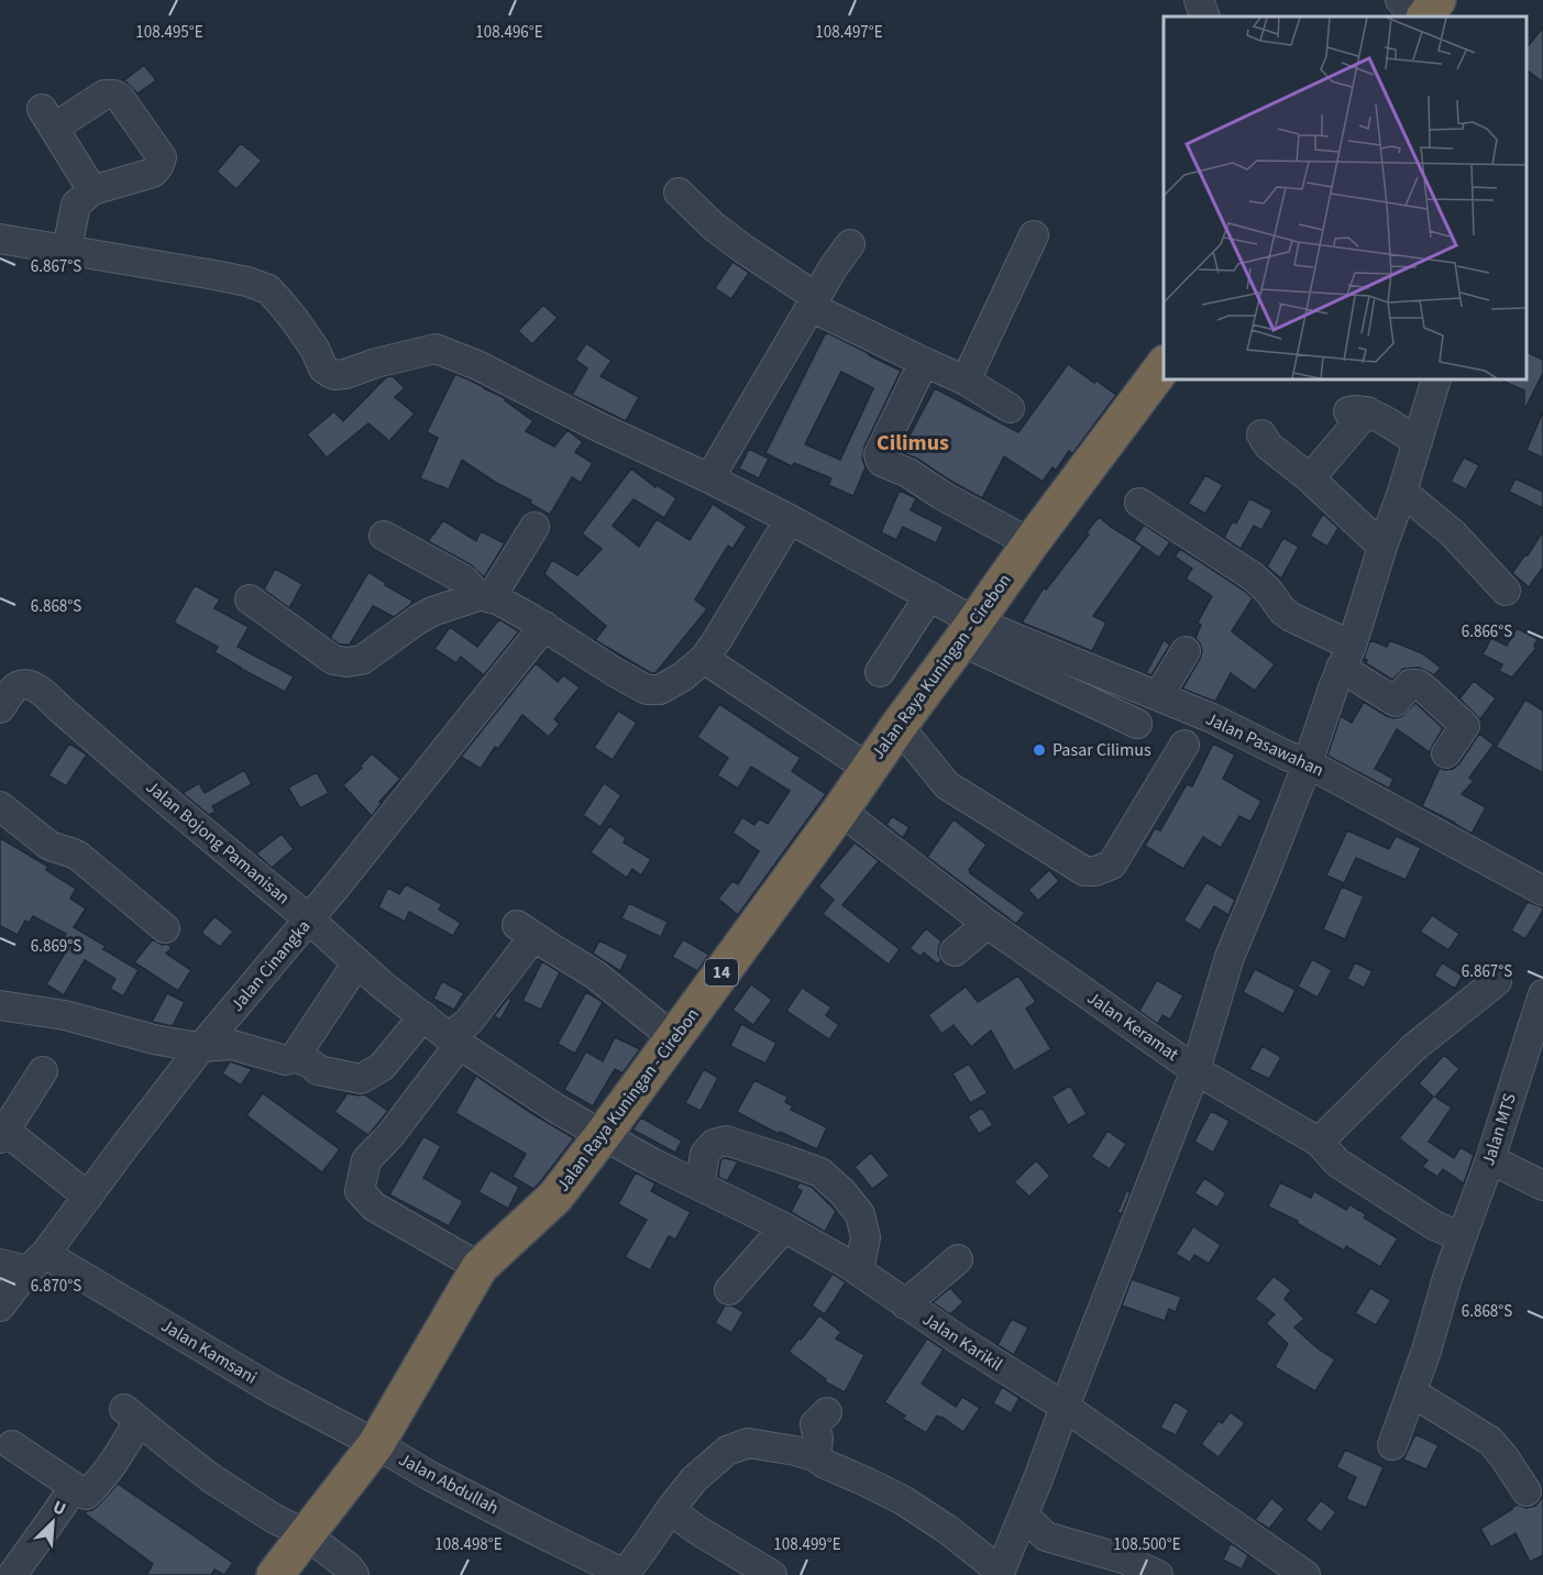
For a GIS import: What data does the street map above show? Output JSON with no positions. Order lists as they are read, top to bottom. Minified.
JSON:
{"streets":{"highway":["Jalan Raya Kuningan - Cirebon","14"],"street":["Jalan Pasawahan","Jalan Bojong Pamanisan","Jalan Cinangka","Jalan Keramat","Jalan MTS","Jalan Karikil","Jalan Kamsani","Jalan Abdullah"]},"crossings":[["Jalan Raya Kuningan - Cirebon","Jalan Pasawahan"],["Jalan Raya Kuningan - Cirebon","Jalan Bojong Pamanisan"],["Jalan Raya Kuningan - Cirebon","Jalan Keramat"],["Jalan Raya Kuningan - Cirebon","Jalan Karikil"],["Jalan Raya Kuningan - Cirebon","Jalan Kamsani"],["Jalan Raya Kuningan - Cirebon","Jalan Abdullah"],["Jalan Bojong Pamanisan","Jalan Cinangka"],["Jalan Bojong Pamanisan","Jalan Karikil"],["Jalan Cinangka","Jalan Kamsani"],["Jalan Keramat","Jalan MTS"],["Jalan Kamsani","Jalan Abdullah"]],"districts":["Cilimus"],"places":["Pasar Cilimus"],"north":"top right","coordinates":["108.495°E","108.496°E","108.497°E","6.867°S","6.868°S","6.866°S","6.869°S","6.870°S","108.498°E","108.499°E","108.500°E"]}
